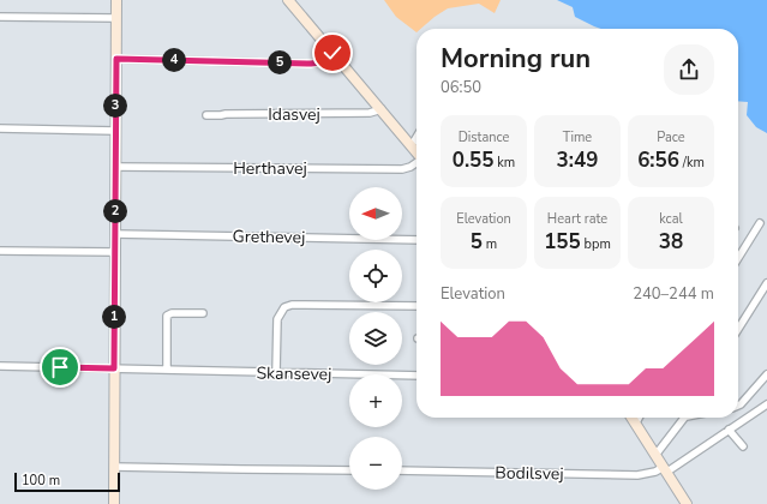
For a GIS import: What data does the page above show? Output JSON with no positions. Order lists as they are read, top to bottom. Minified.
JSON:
{"streets":{"street":["Idasvej","Herthavej","Grethevej","Skansevej","Bodilsvej"]},"scale_bar":"100 m","north":"left","page":{"heading":["Morning run","06:50"],"pins":["4","5","3","2","1"],"stats":[["Distance","0.55 km"],["Time","3:49"],["Pace","6:56 /km"],["Elevation","5 m"],["Heart rate","155 bpm"],["kcal","38"]],"map_buttons":["+","−"],"chart":["Elevation","240–244 m"],"scale":"100 m"}}
